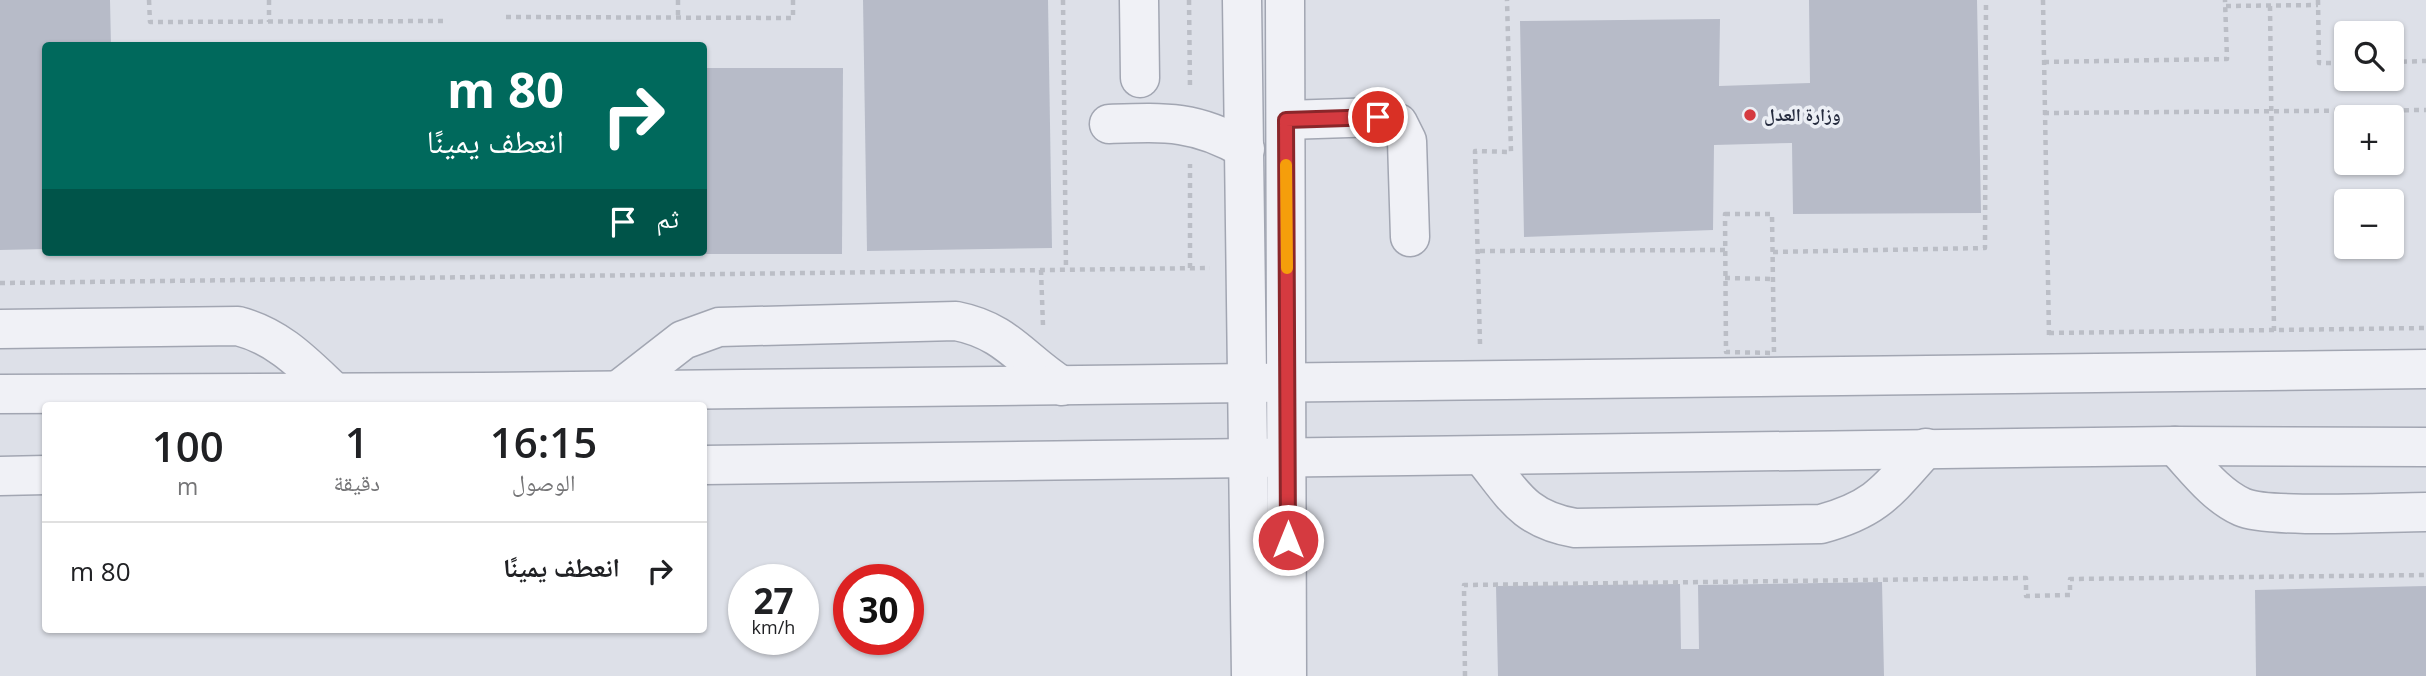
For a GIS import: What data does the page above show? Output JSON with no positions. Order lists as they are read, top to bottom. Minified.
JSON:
{"places":["وزارة العدل"],"page":{"map_buttons":["+","−"],"turn":["80 m","انعطف يمينًا"],"then":"ثم","eta":["16:15","الوصول","1","دقيقة","100","m"],"list":[{"name":"انعطف يمينًا","value":"80 m"}],"speed":"27 km/h","limit":"30"}}
